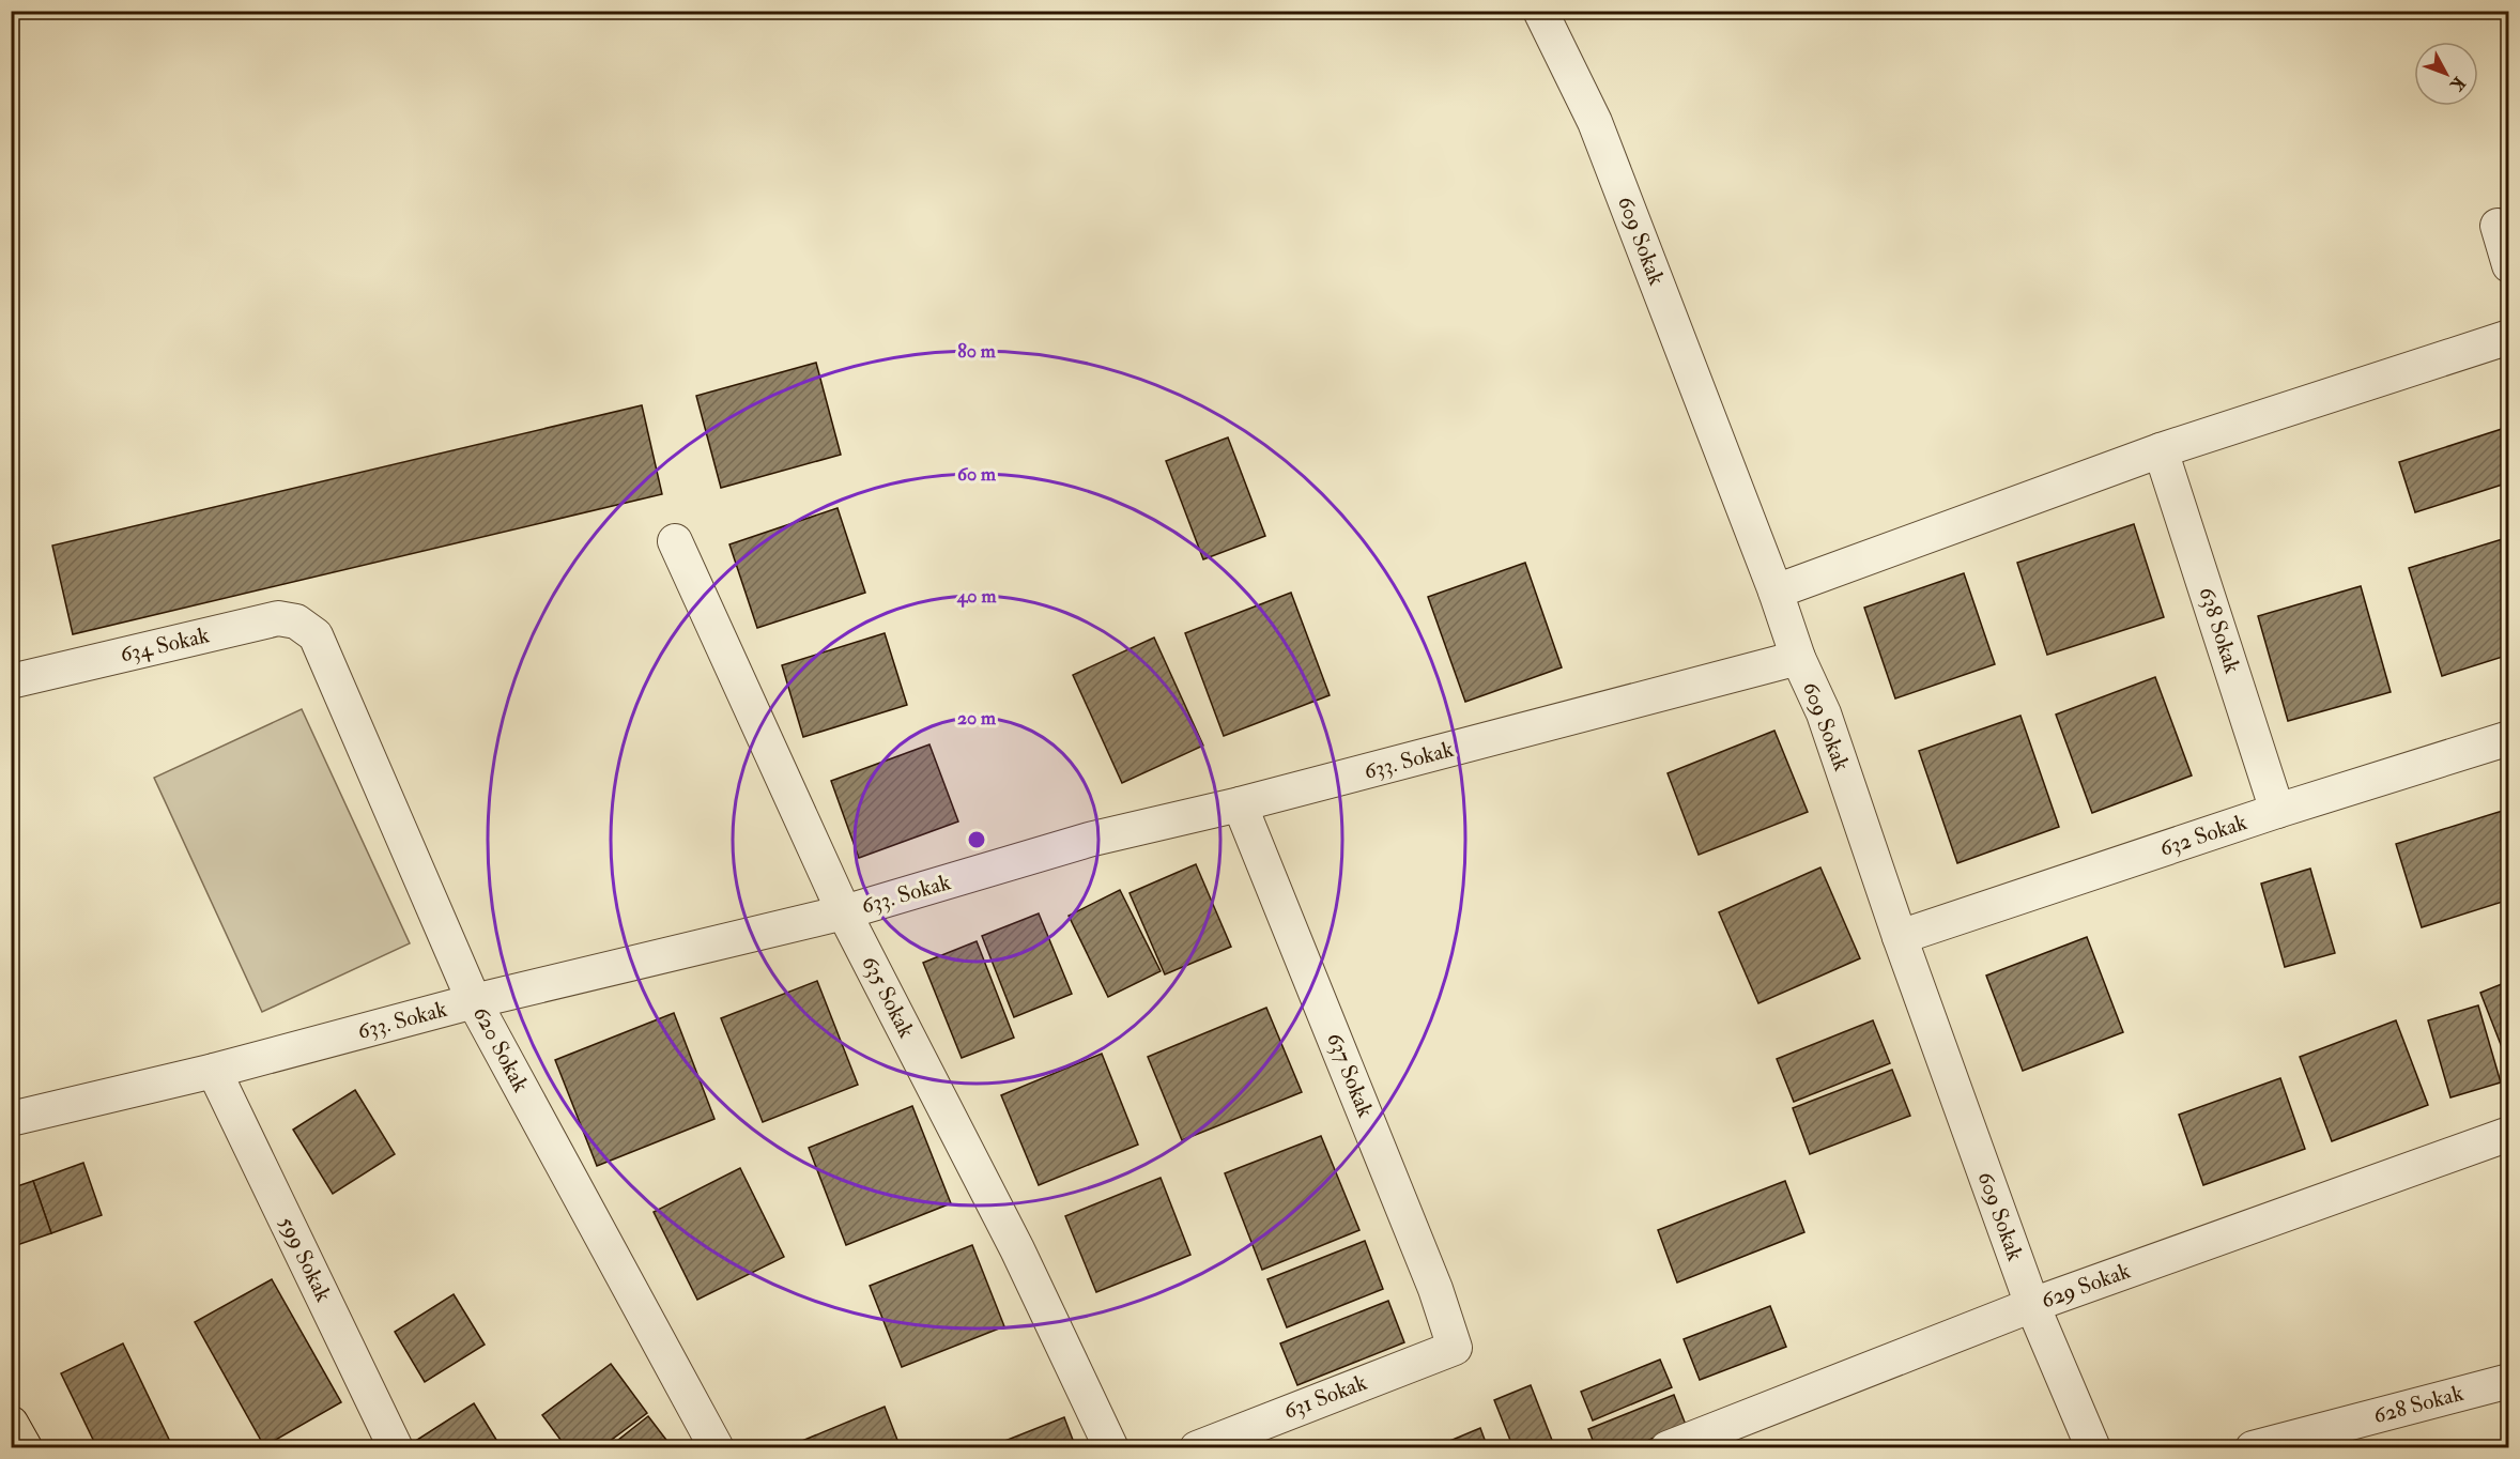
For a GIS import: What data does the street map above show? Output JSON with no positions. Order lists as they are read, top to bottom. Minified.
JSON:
{"streets":{"street":["609 Sokak","638 Sokak","634 Sokak","633. Sokak","632 Sokak","635 Sokak","620 Sokak","637 Sokak","599 Sokak","629 Sokak","631 Sokak","628 Sokak"]},"crossings":[["609 Sokak","633. Sokak"],["609 Sokak","632 Sokak"],["609 Sokak","629 Sokak"],["638 Sokak","632 Sokak"],["634 Sokak","620 Sokak"],["633. Sokak","635 Sokak"],["633. Sokak","620 Sokak"],["633. Sokak","637 Sokak"],["633. Sokak","599 Sokak"],["637 Sokak","631 Sokak"]],"north":"bottom right","rings":["80 m","60 m","40 m","20 m"]}
